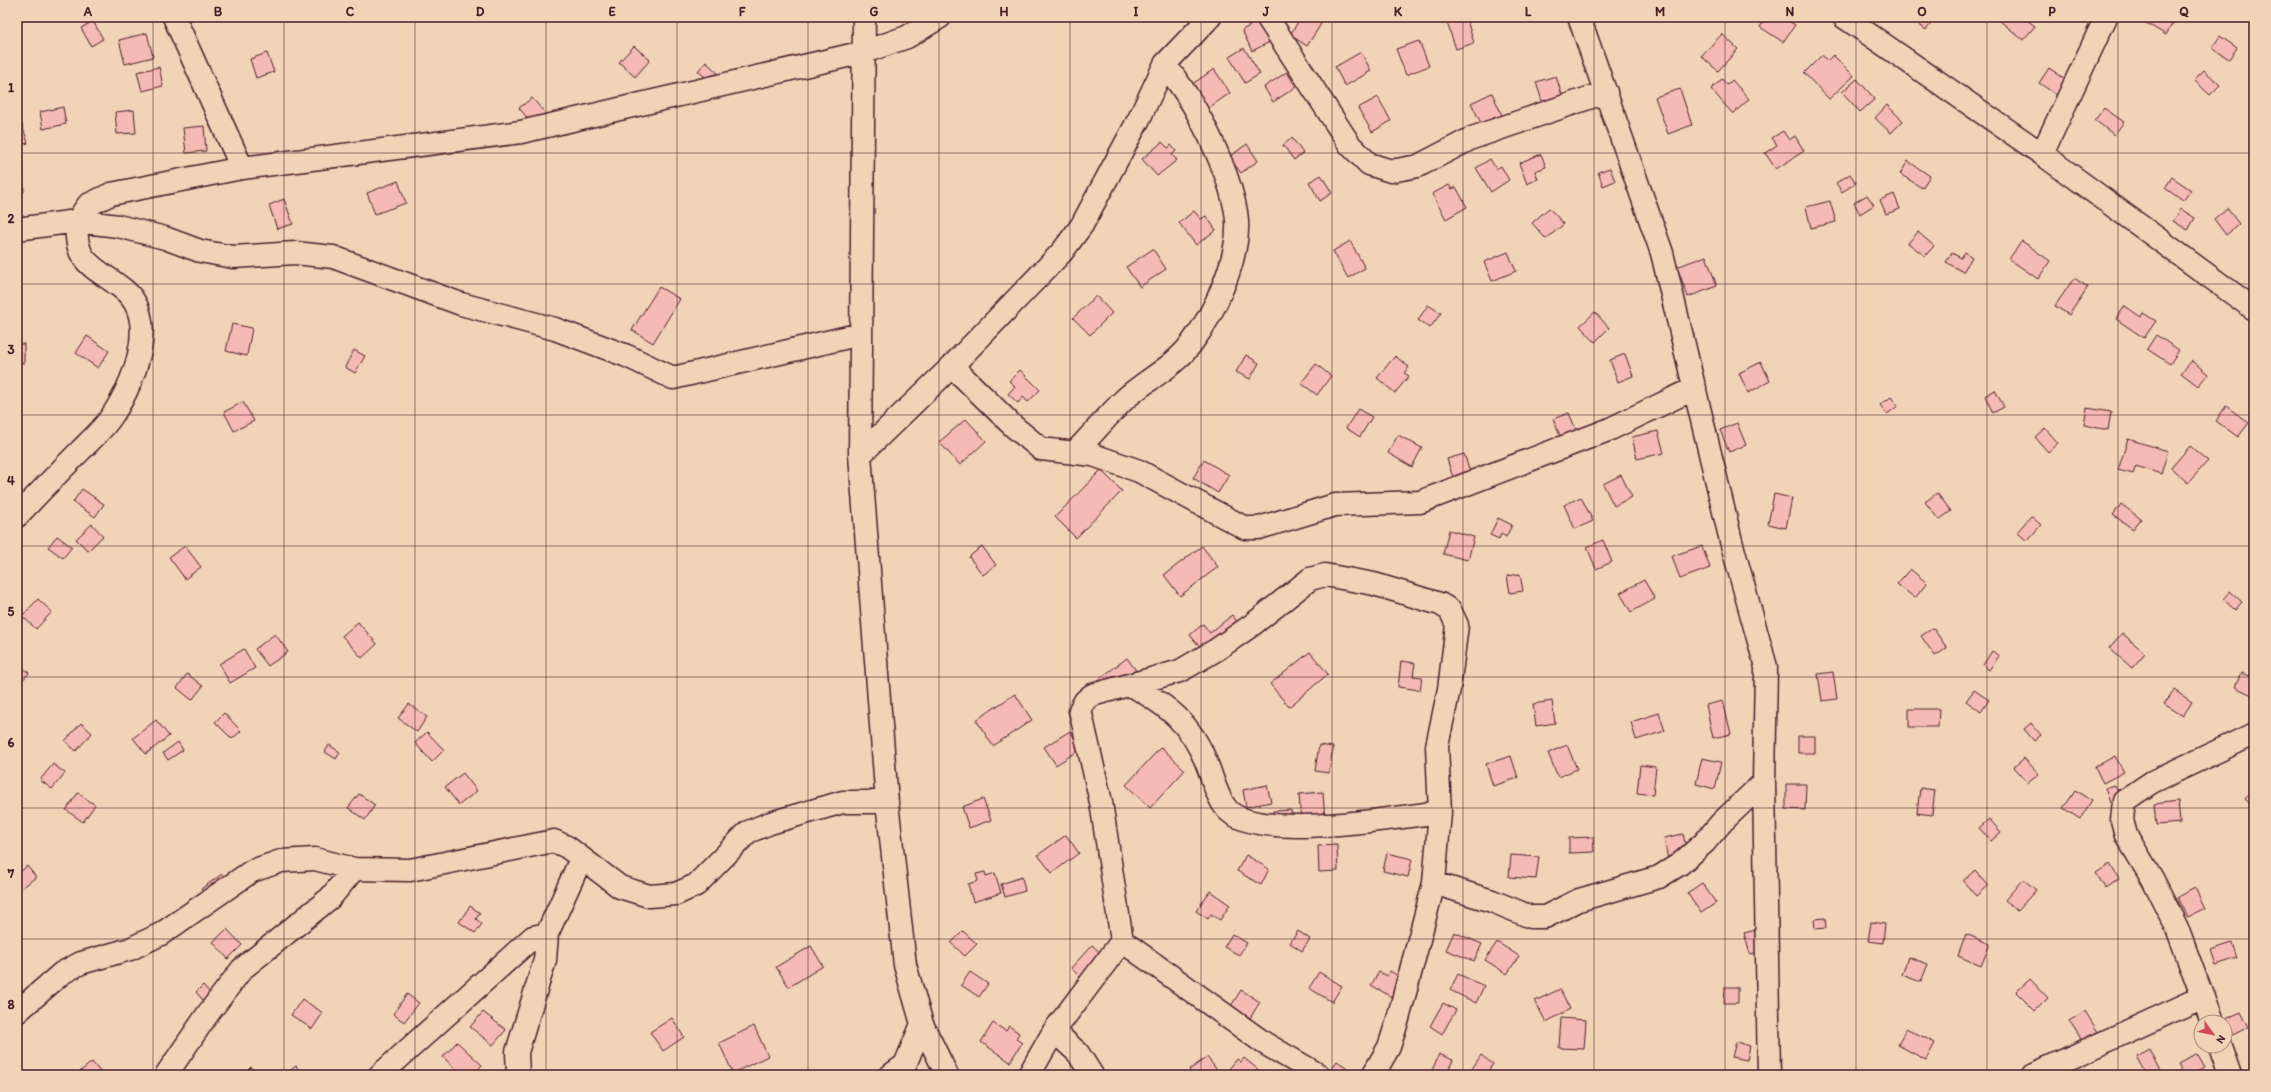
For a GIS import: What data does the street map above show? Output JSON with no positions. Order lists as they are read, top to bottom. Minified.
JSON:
{"north":"bottom right","grid":{"columns":["A","B","C","D","E","F","G","H","I","J","K","L","M","N","O","P","Q"],"rows":["1","2","3","4","5","6","7","8"]}}
